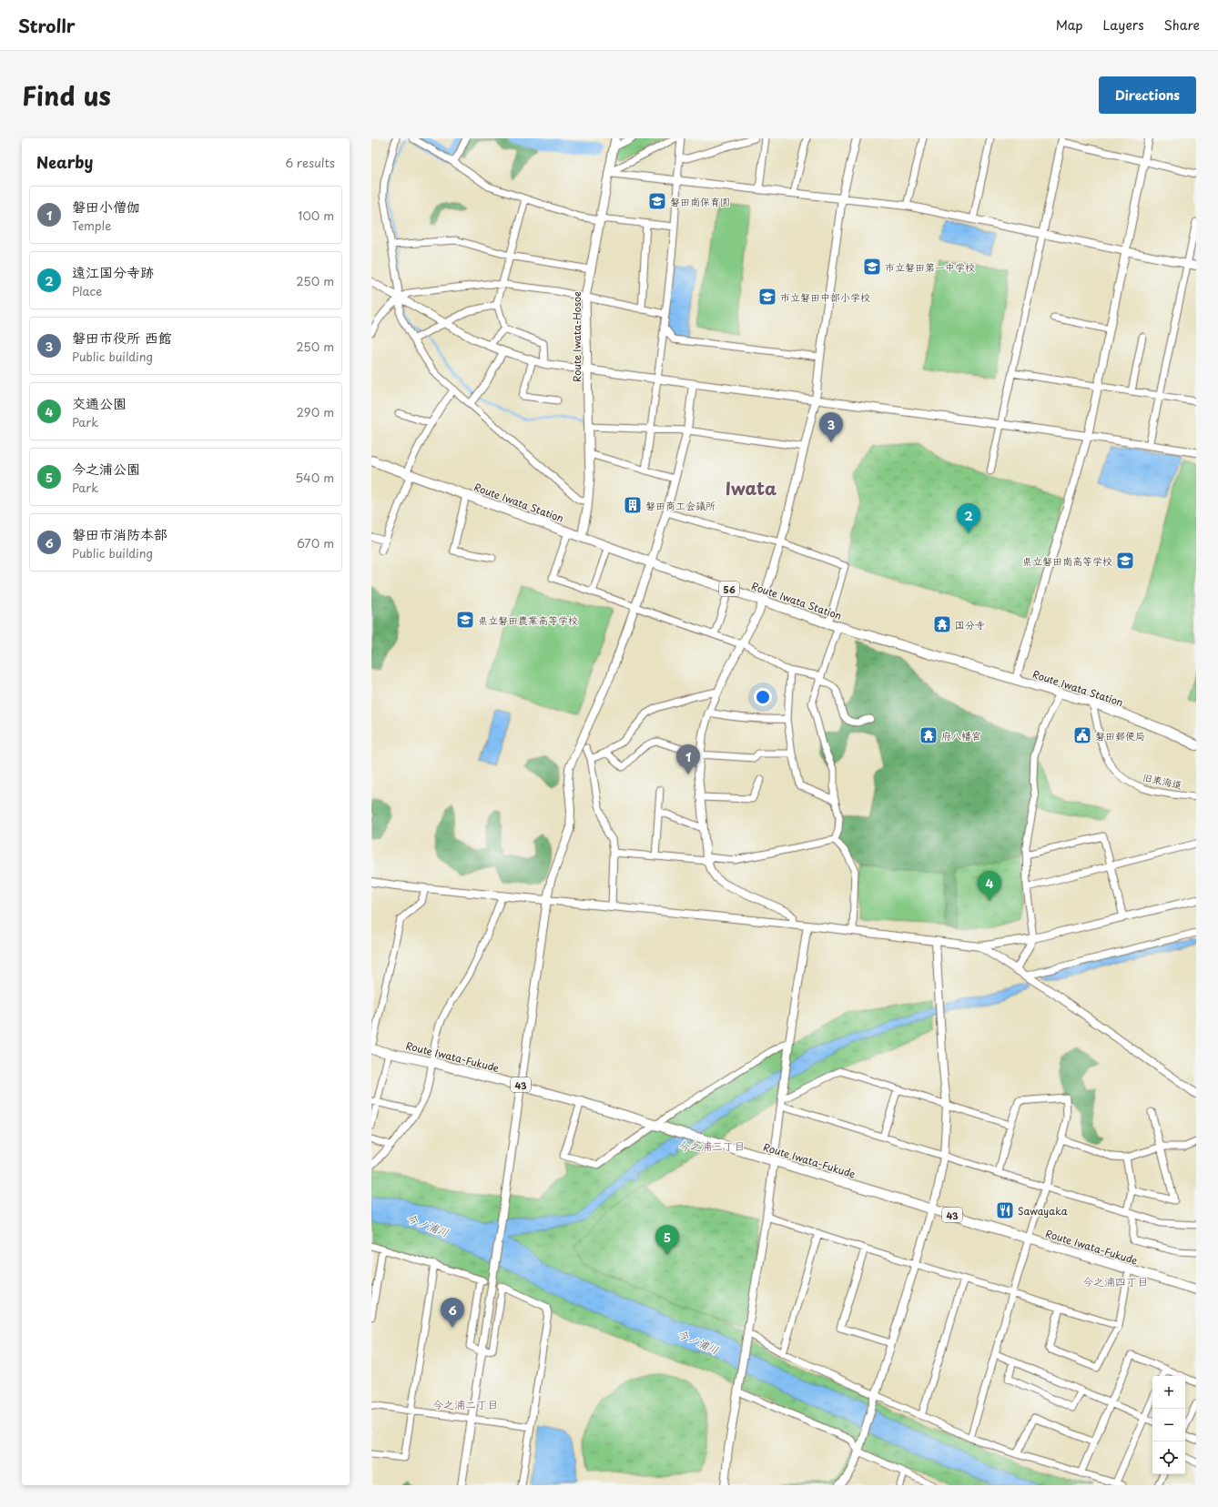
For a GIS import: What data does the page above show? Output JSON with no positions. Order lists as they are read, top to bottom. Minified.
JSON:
{"streets":{"main road":["Route Iwata-Hosoe","Route Iwata Station","56","Route Iwata-Fukude","43"],"street":["旧東海道"]},"crossings":[["Route Iwata-Hosoe","Route Iwata Station"],["Route Iwata Station","旧東海道"]],"districts":["Iwata","今之浦三丁目","今之浦四丁目","今之浦二丁目"],"water":["今ノ浦川"],"places":{"school or university":["磐田南保育園","市立磐田第一中学校","市立磐田中部小学校","県立磐田南高等学校","県立磐田農業高等学校"],"building":["磐田商工会議所"],"temple":["国分寺","府八幡宮"],"public building":["磐田郵便局"],"restaurant":["Sawayaka"]},"page":{"header":"Strollr","nav":["Map","Layers","Share"],"title":"Find us","buttons":"Directions","heading":["Nearby","6 results"],"list":[{"mark":"1","name":"磐田小僧伽","note":"Temple","value":"100 m"},{"mark":"2","name":"遠江国分寺跡","note":"Place","value":"250 m"},{"mark":"3","name":"磐田市役所 西館","note":"Public building","value":"250 m"},{"mark":"4","name":"交通公園","note":"Park","value":"290 m"},{"mark":"5","name":"今之浦公園","note":"Park","value":"540 m"},{"mark":"6","name":"磐田市消防本部","note":"Public building","value":"670 m"}],"pins":["3","2","1","4","5","6"],"map_buttons":["+","−"]}}
